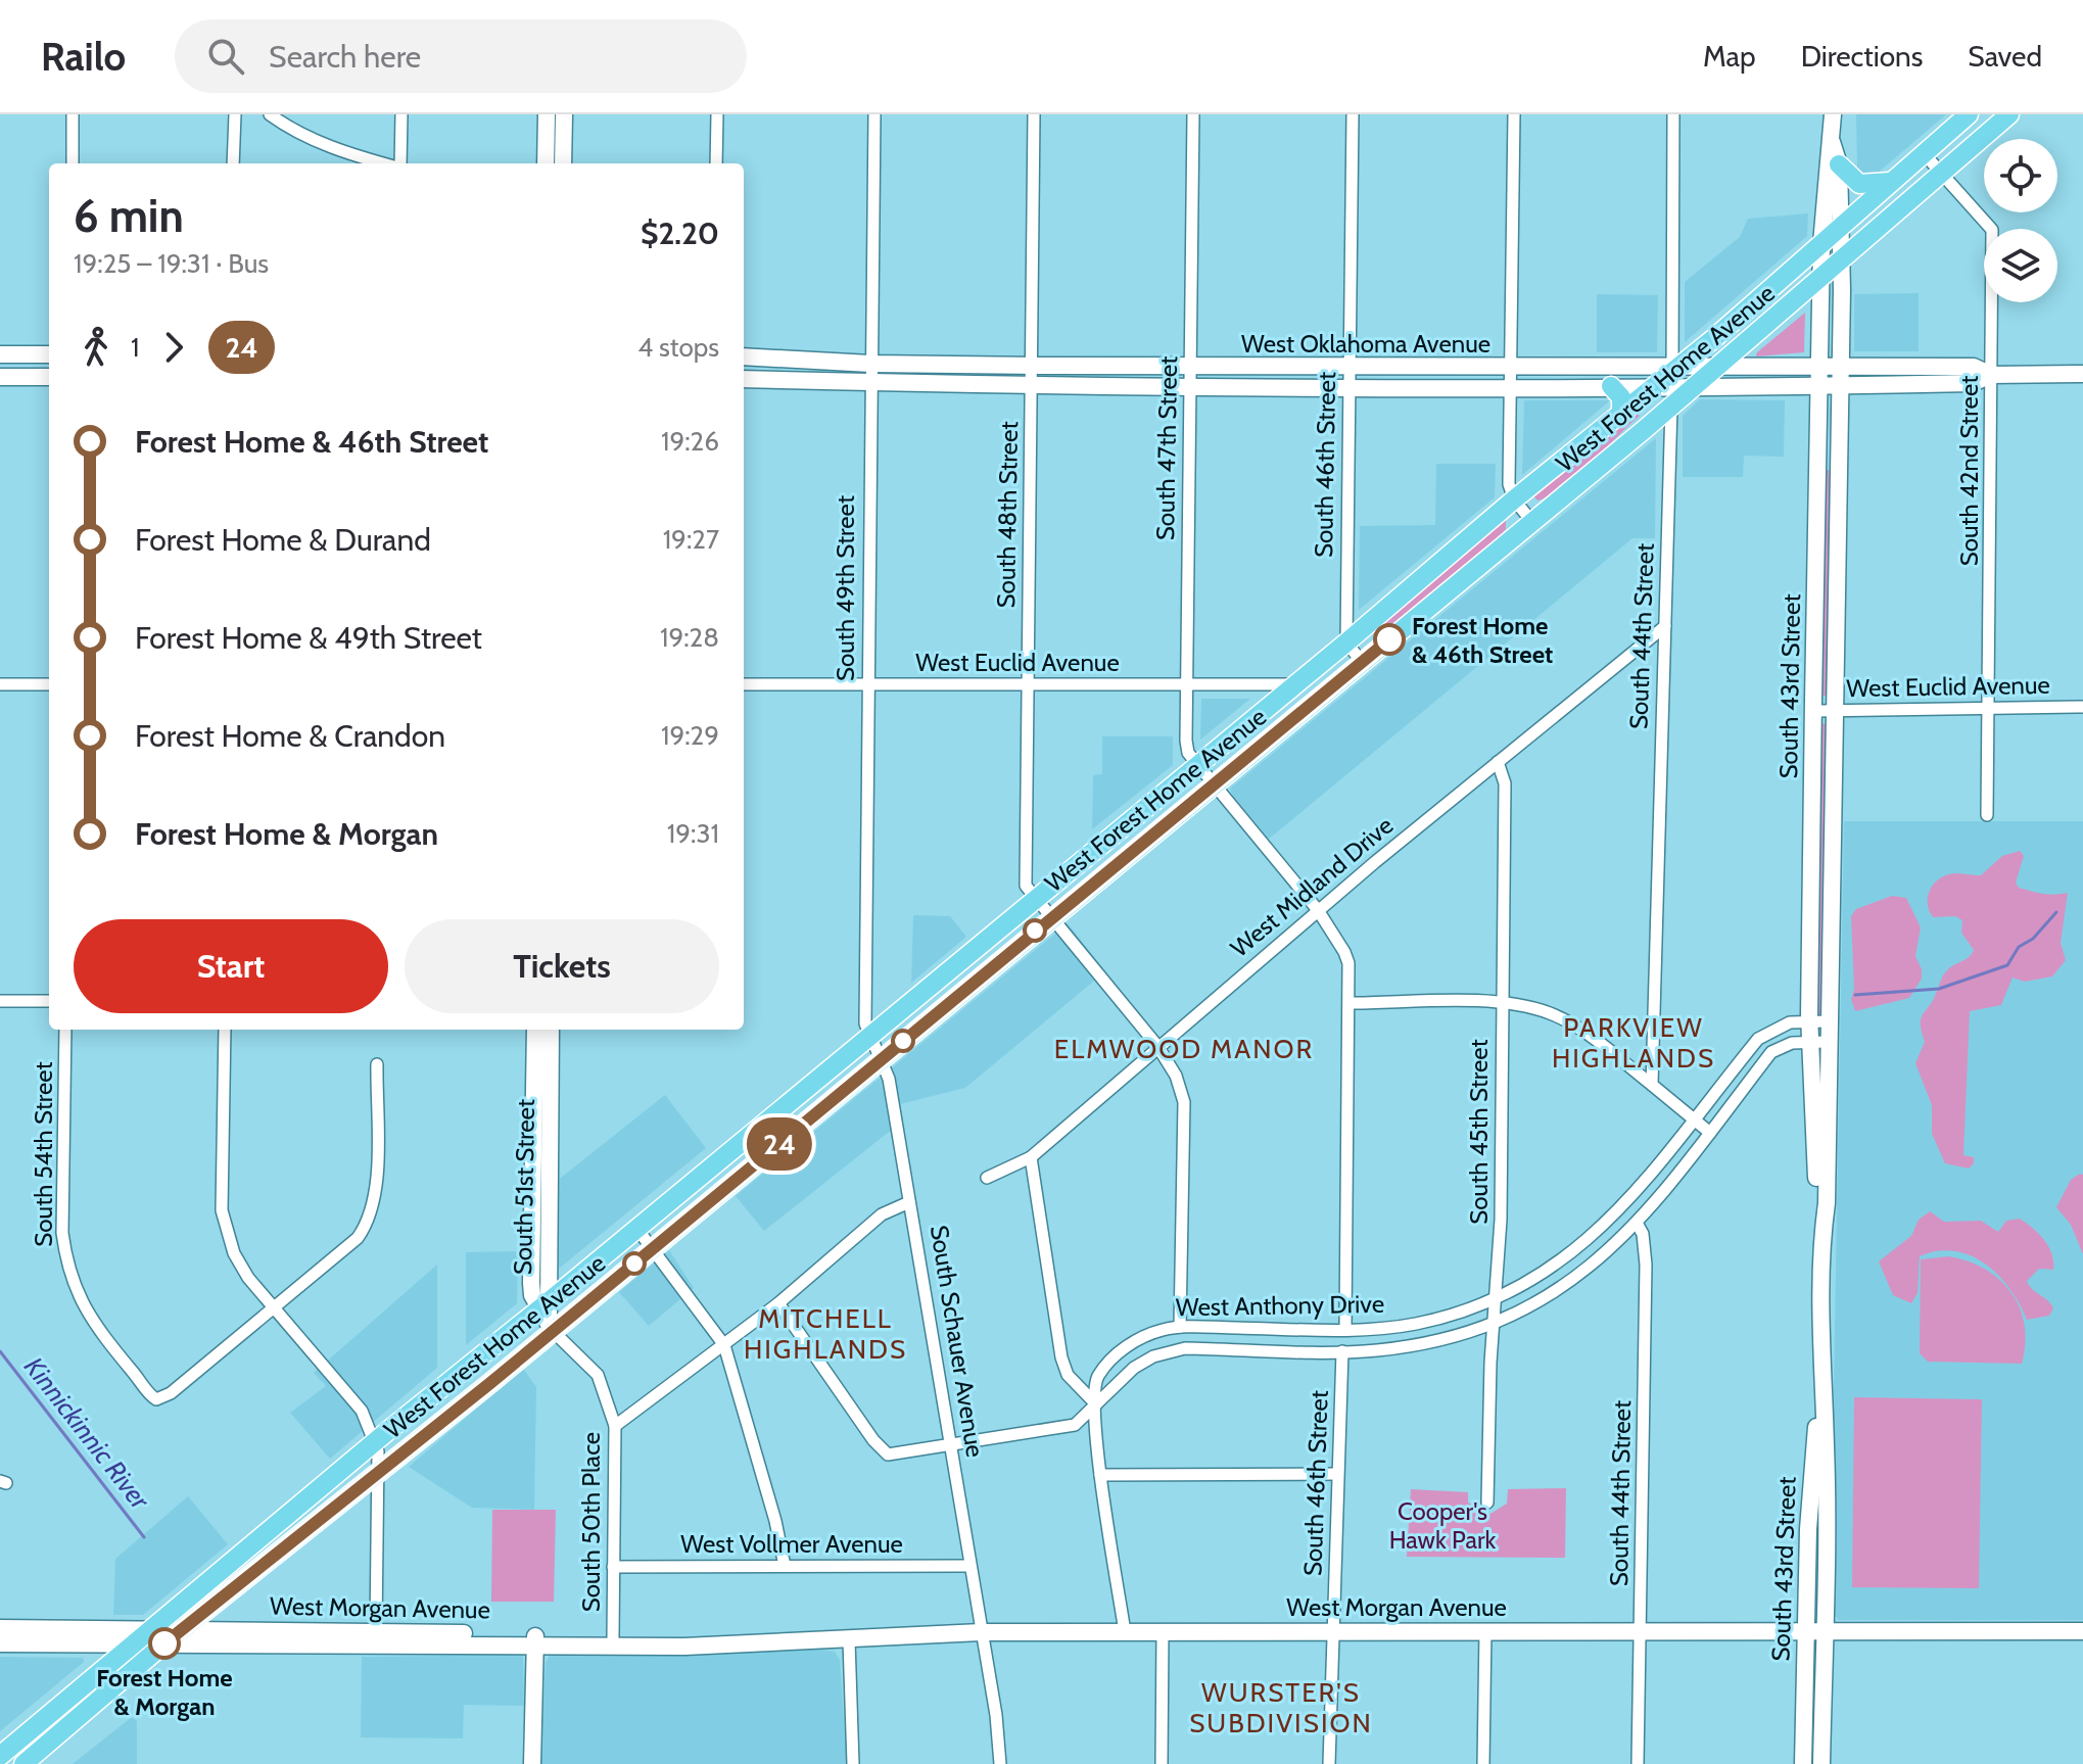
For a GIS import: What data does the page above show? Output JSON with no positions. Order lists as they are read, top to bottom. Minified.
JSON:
{"streets":{"main road":["West Oklahoma Avenue","West Forest Home Avenue","South 43rd Street","South 51st Street","West Morgan Avenue"],"street":["South 47th Street","South 46th Street","South 42nd Street","South 48th Street","South 49th Street","South 44th Street","West Euclid Avenue","West Midland Drive","South 45th Street","South 54th Street","West Anthony Drive","South Schauer Avenue","South 50th Place","West Vollmer Avenue"]},"crossings":[["West Oklahoma Avenue","West Forest Home Avenue"],["West Oklahoma Avenue","South 47th Street"],["West Oklahoma Avenue","South 46th Street"],["West Oklahoma Avenue","South 42nd Street"],["West Oklahoma Avenue","South 48th Street"],["West Oklahoma Avenue","South 49th Street"],["West Oklahoma Avenue","South 44th Street"],["West Oklahoma Avenue","South 43rd Street"],["West Forest Home Avenue","South 47th Street"],["West Forest Home Avenue","South 46th Street"],["West Forest Home Avenue","South 42nd Street"],["West Forest Home Avenue","South 48th Street"],["West Forest Home Avenue","South 49th Street"],["West Forest Home Avenue","South 44th Street"],["West Forest Home Avenue","West Euclid Avenue"],["West Forest Home Avenue","South 43rd Street"],["West Forest Home Avenue","South 51st Street"],["West Forest Home Avenue","South Schauer Avenue"],["West Forest Home Avenue","South 50th Place"],["West Forest Home Avenue","West Morgan Avenue"],["South 47th Street","West Euclid Avenue"],["South 46th Street","West Anthony Drive"],["South 46th Street","West Morgan Avenue"],["South 42nd Street","West Euclid Avenue"],["South 48th Street","West Euclid Avenue"],["South 49th Street","West Euclid Avenue"],["South 49th Street","South Schauer Avenue"],["South 44th Street","West Midland Drive"],["South 44th Street","West Anthony Drive"],["South 44th Street","West Morgan Avenue"],["West Euclid Avenue","South 43rd Street"],["South 43rd Street","West Anthony Drive"],["South 43rd Street","West Morgan Avenue"],["West Midland Drive","South 45th Street"],["South 45th Street","West Anthony Drive"],["South 51st Street","South 50th Place"],["West Anthony Drive","South Schauer Avenue"],["South Schauer Avenue","West Vollmer Avenue"],["South Schauer Avenue","West Morgan Avenue"],["South 50th Place","West Vollmer Avenue"],["South 50th Place","West Morgan Avenue"]],"districts":["PARKVIEW HIGHLANDS","ELMWOOD MANOR","MITCHELL HIGHLANDS","WURSTER'S SUBDIVISION"],"water":["Kinnickinnic River"],"parks":["Cooper's Hawk Park"],"places":["Forest Home & 46th Street","Forest Home & Morgan"],"lines":["bus line 24"],"page":{"header":"Railo","search":"Search here","nav":["Map","Directions","Saved"],"on_map":"24","heading":["6 min","19:25 – 19:31 · Bus","$2.20"],"legs":["1","24","4 stops"],"list":[{"name":"Forest Home & 46th Street","value":"19:26"},{"name":"Forest Home & Durand","value":"19:27"},{"name":"Forest Home & 49th Street","value":"19:28"},{"name":"Forest Home & Crandon","value":"19:29"},{"name":"Forest Home & Morgan","value":"19:31"}],"buttons":["Start","Tickets"]}}
